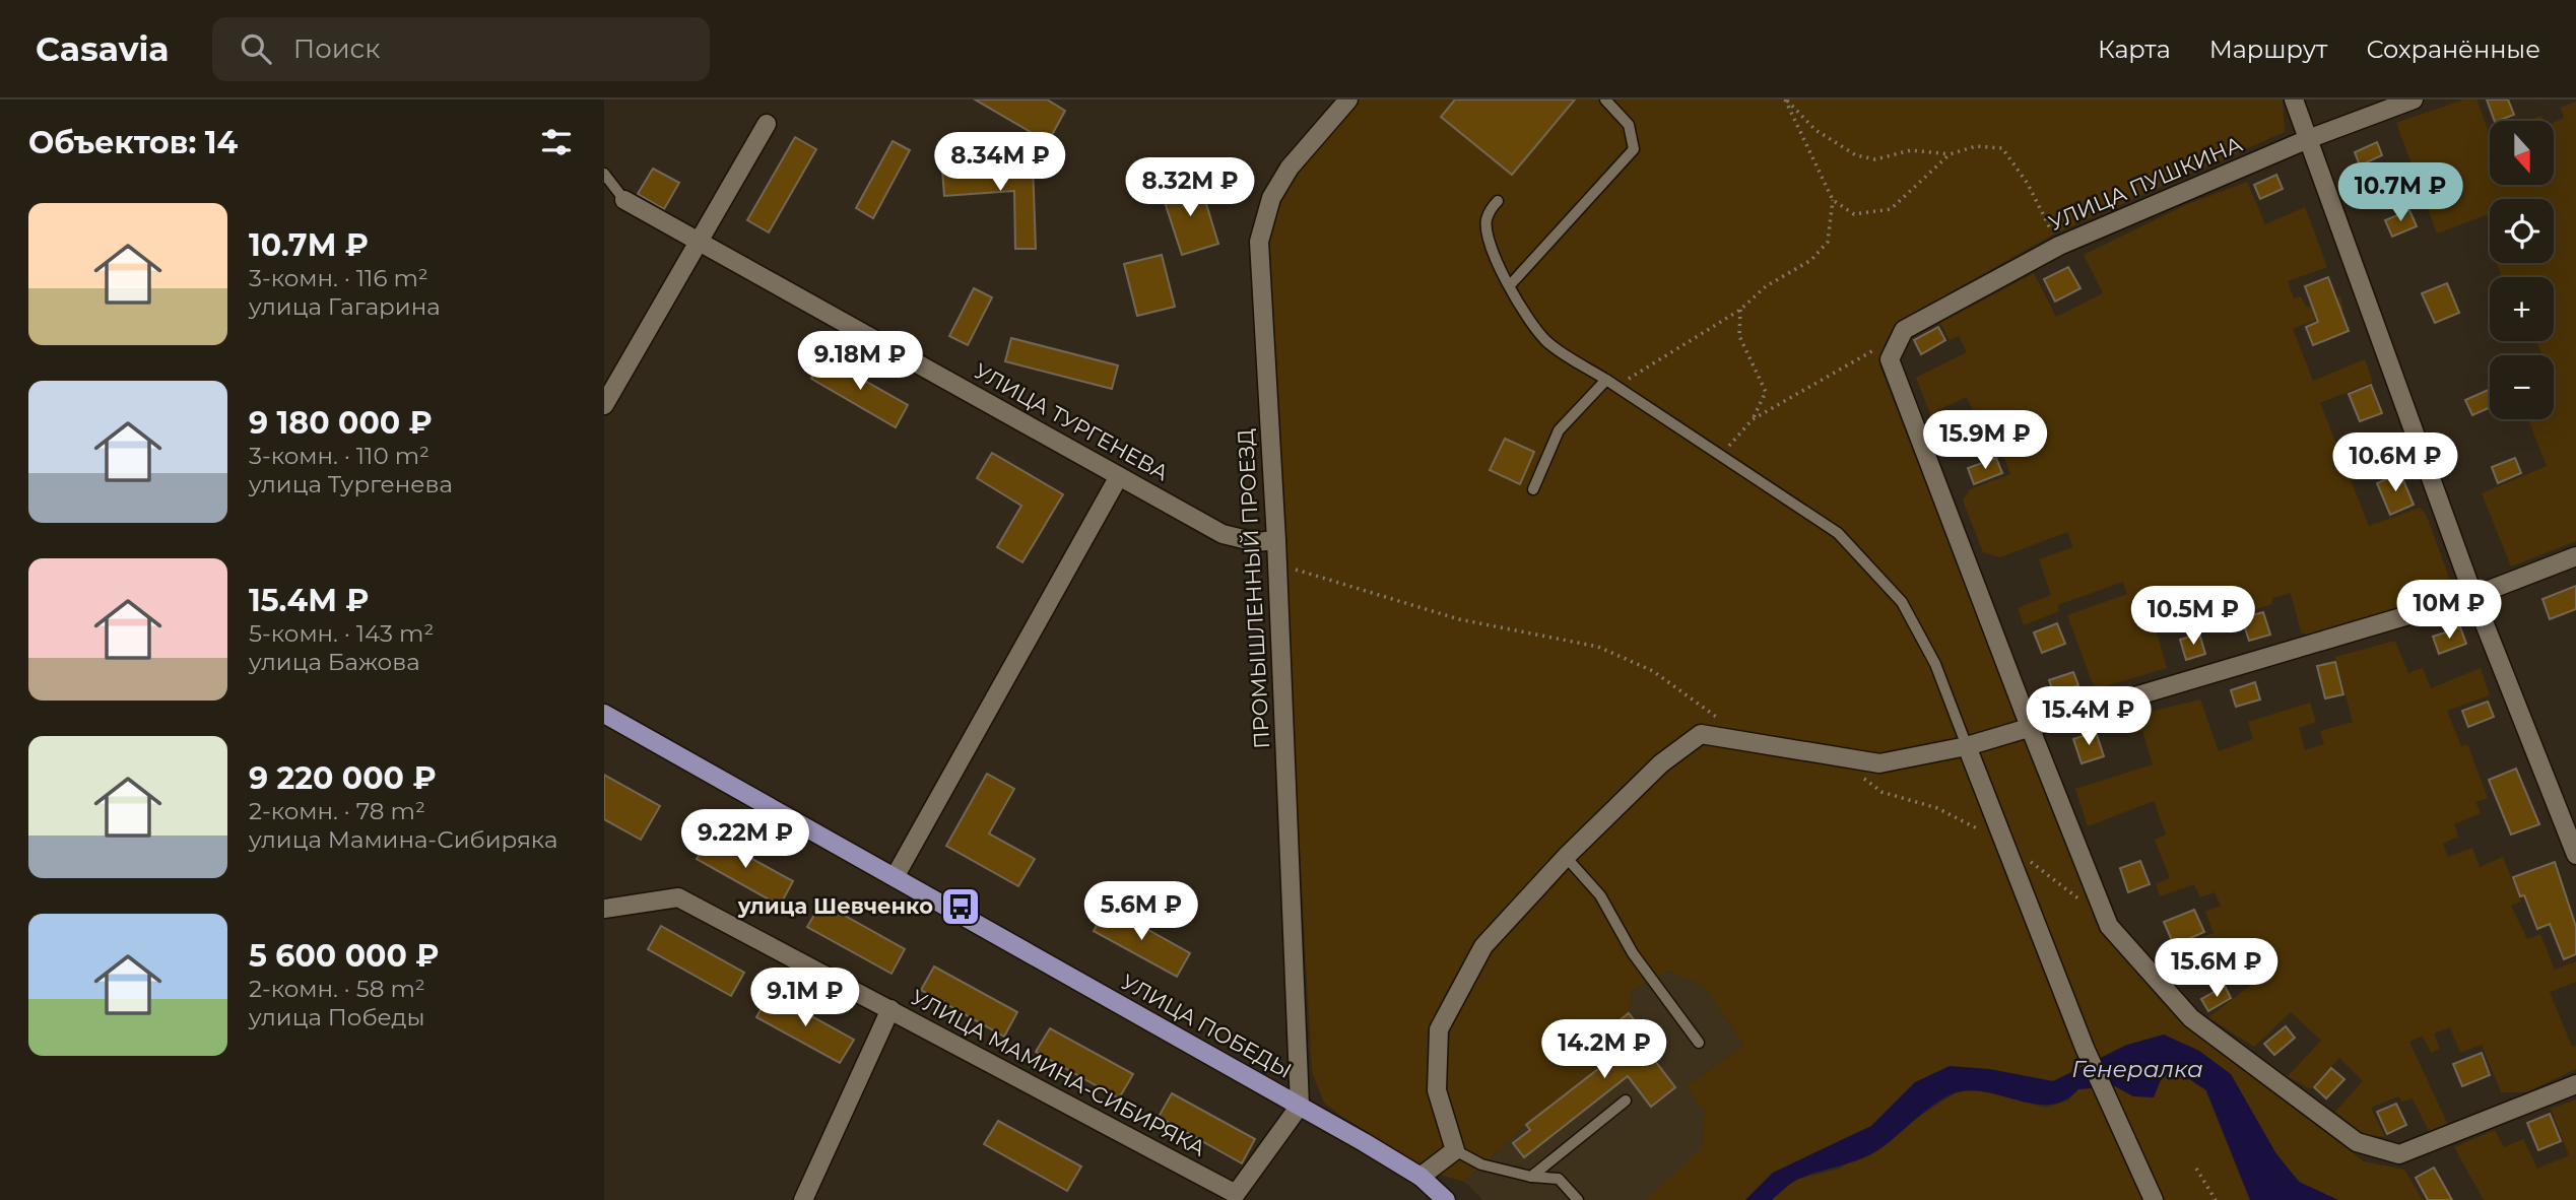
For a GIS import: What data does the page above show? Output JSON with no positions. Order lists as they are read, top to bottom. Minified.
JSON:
{"streets":{"main road":["УЛИЦА ПОБЕДЫ"],"street":["УЛИЦА ПУШКИНА","УЛИЦА ТУРГЕНЕВА","ПРОМЫШЛЕННЫЙ ПРОЕЗД","УЛИЦА МАМИНА-СИБИРЯКА"]},"crossings":[["УЛИЦА ТУРГЕНЕВА","ПРОМЫШЛЕННЫЙ ПРОЕЗД"],["ПРОМЫШЛЕННЫЙ ПРОЕЗД","УЛИЦА ПОБЕДЫ"],["ПРОМЫШЛЕННЫЙ ПРОЕЗД","УЛИЦА МАМИНА-СИБИРЯКА"],["УЛИЦА ПОБЕДЫ","УЛИЦА МАМИНА-СИБИРЯКА"]],"water":["Генералка"],"places":{"bus stop":["улица Шевченко"]},"north":"bottom","page":{"header":"Casavia","search":"Поиск","nav":["Карта","Маршрут","Сохранённые"],"heading":"Объектов: 14","map_buttons":["+","−"],"price":["8.34M ₽","8.32M ₽","10.7M ₽","9.18M ₽","15.9M ₽","10.6M ₽","10M ₽","10.5M ₽","15.4M ₽","9.22M ₽","5.6M ₽","15.6M ₽","9.1M ₽","14.2M ₽"],"list":[{"name":"10.7M ₽","note":"3-комн. · 116 m² · улица Гагарина"},{"name":"9 180 000 ₽","note":"3-комн. · 110 m² · улица Тургенева"},{"name":"15.4M ₽","note":"5-комн. · 143 m² · улица Бажова"},{"name":"9 220 000 ₽","note":"2-комн. · 78 m² · улица Мамина-Сибиряка"},{"name":"5 600 000 ₽","note":"2-комн. · 58 m² · улица Победы"}]}}
